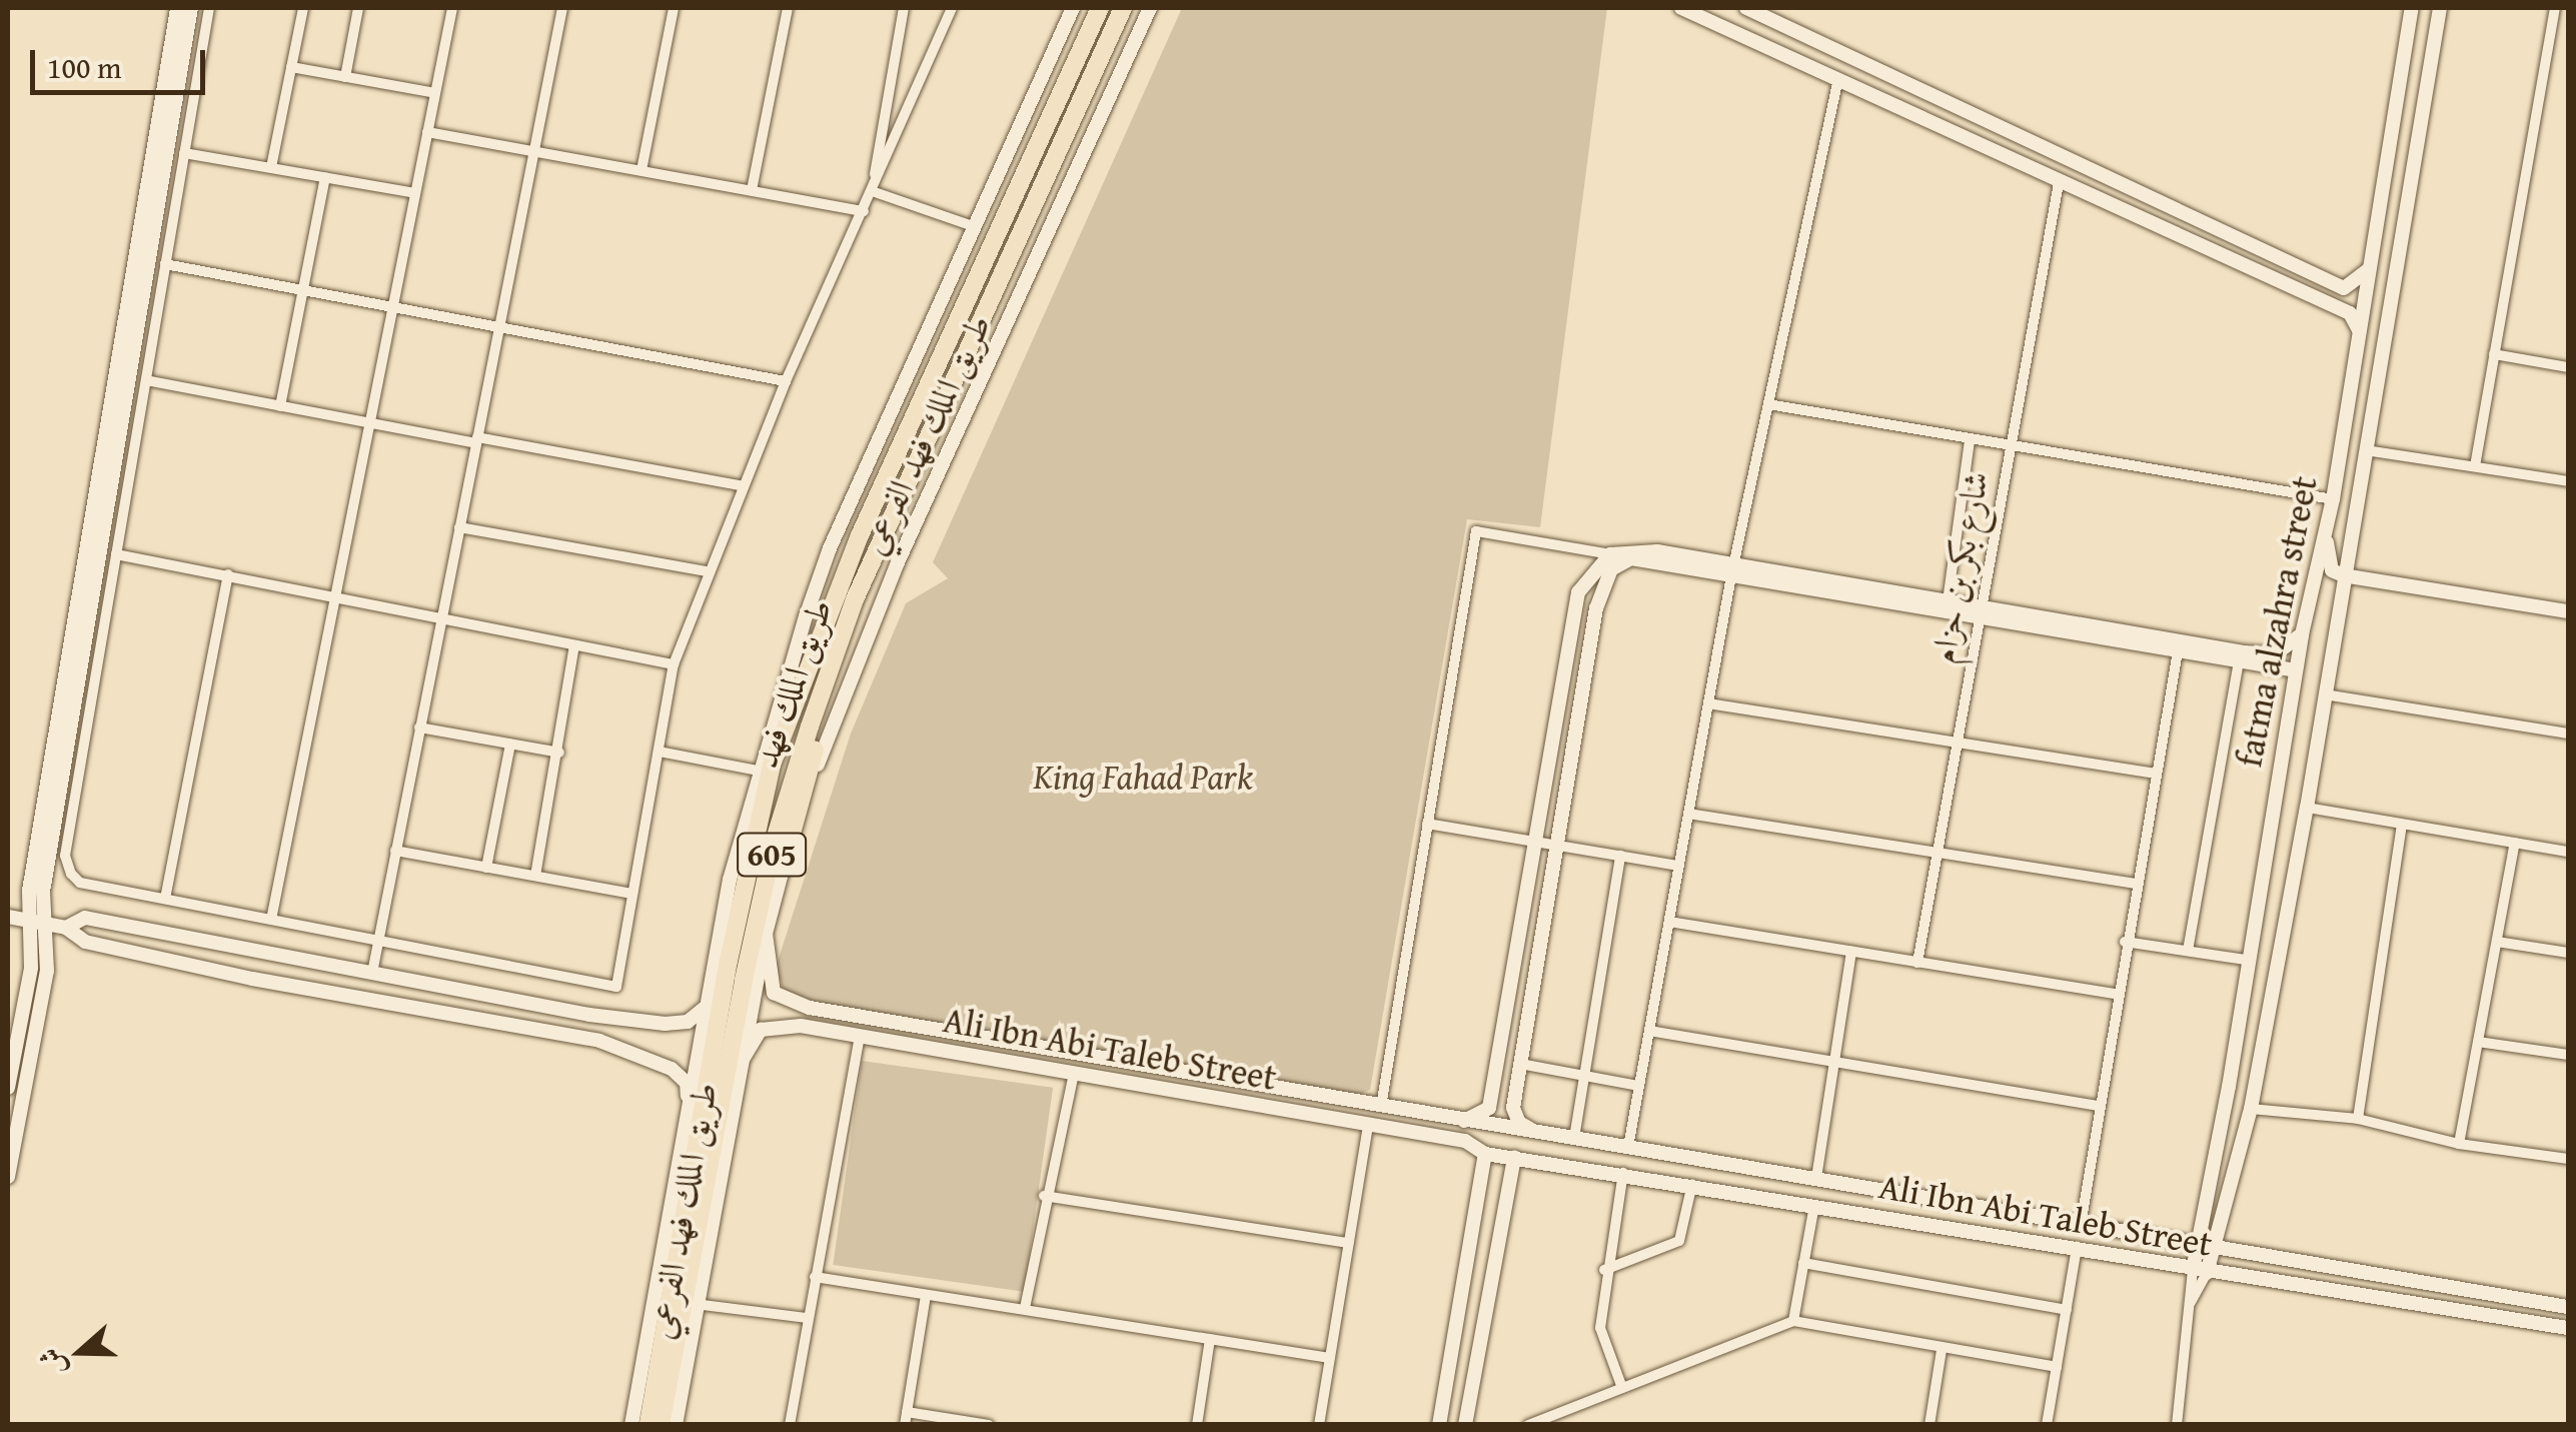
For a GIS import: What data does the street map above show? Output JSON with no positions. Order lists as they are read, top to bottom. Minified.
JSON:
{"streets":{"highway":["طريق الملك فهد","605"],"street":["طريق الملك فهد الفرعي","شارع بكر بن حزام","fatma alzahra street","Ali Ibn Abi Taleb Street"]},"crossings":[["طريق الملك فهد الفرعي","Ali Ibn Abi Taleb Street"],["fatma alzahra street","Ali Ibn Abi Taleb Street"]],"parks":["King Fahad Park"],"scale_bar":"100 m","north":"left"}
